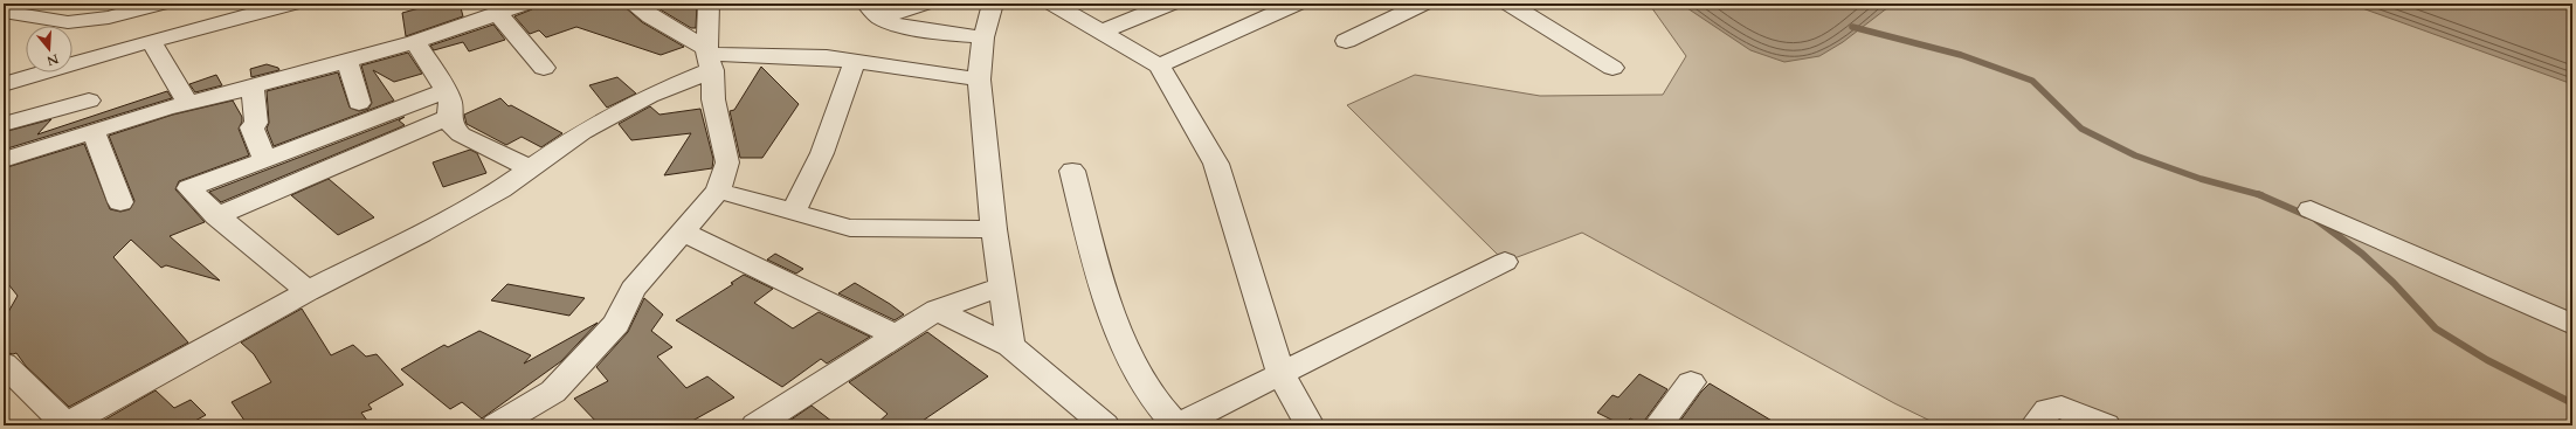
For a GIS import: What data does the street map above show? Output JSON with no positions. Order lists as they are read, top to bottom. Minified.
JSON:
{"north":"bottom"}
